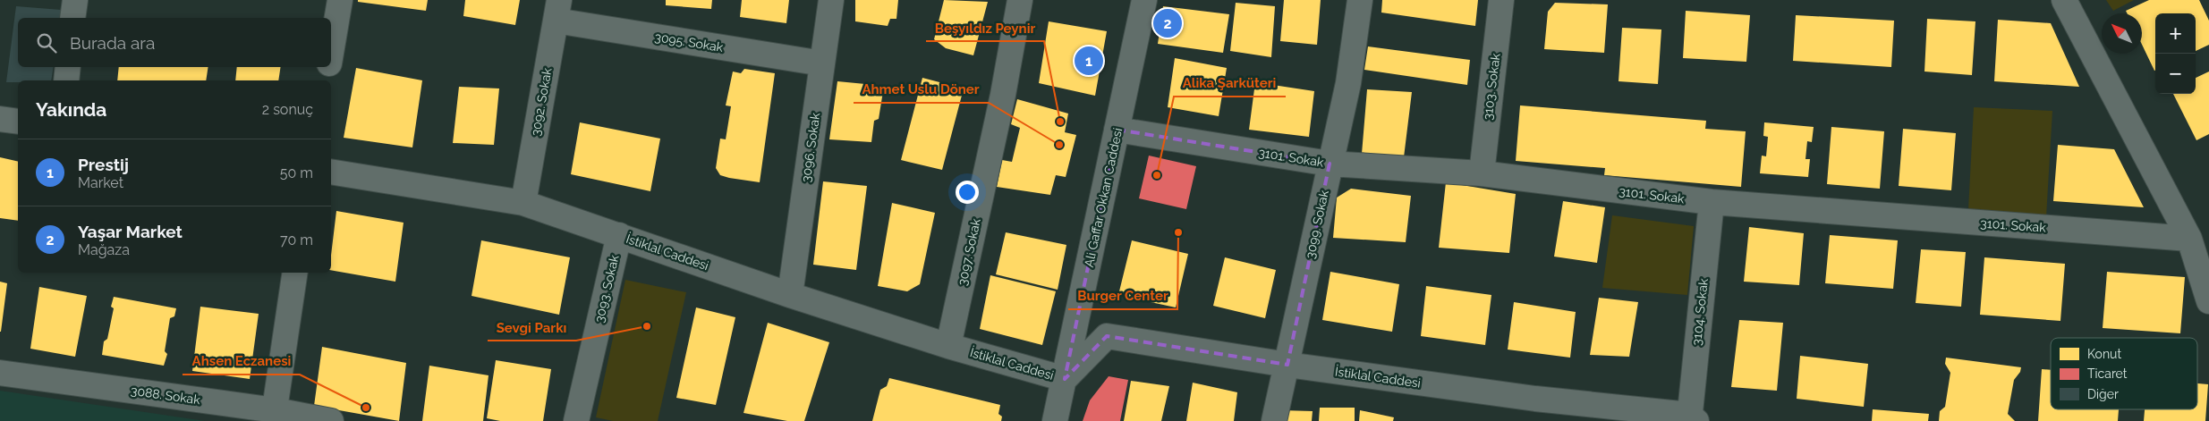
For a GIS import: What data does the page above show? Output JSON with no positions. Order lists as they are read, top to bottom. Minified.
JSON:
{"streets":{"street":["3095. Sokak","3103. Sokak","3092. Sokak","3096. Sokak","3101. Sokak","Ali Gaffar Okkan Caddesi","3099. Sokak","İstiklal Caddesi","3097. Sokak","3093. Sokak","3104. Sokak","3088. Sokak"]},"crossings":[["3095. Sokak","3092. Sokak"],["3095. Sokak","3096. Sokak"],["3103. Sokak","3101. Sokak"],["3092. Sokak","İstiklal Caddesi"],["3096. Sokak","İstiklal Caddesi"],["3101. Sokak","Ali Gaffar Okkan Caddesi"],["3101. Sokak","3099. Sokak"],["3101. Sokak","3104. Sokak"],["Ali Gaffar Okkan Caddesi","İstiklal Caddesi"],["3099. Sokak","İstiklal Caddesi"],["İstiklal Caddesi","3097. Sokak"],["İstiklal Caddesi","3093. Sokak"],["İstiklal Caddesi","3104. Sokak"]],"places":["Beşyıldız Peynir","Ahmet Uslu Döner","Alika Şarküteri","Burger Center","Sevgi Parkı","Ahsen Eczanesi"],"legend":["Konut","Ticaret","Diğer"],"north":"top left","page":{"pins":["2","1"],"map_buttons":["+","−"],"search":"Burada ara","heading":["Yakında","2 sonuç"],"list":[{"mark":"1","name":"Prestij","note":"Market","value":"50 m"},{"mark":"2","name":"Yaşar Market","note":"Mağaza","value":"70 m"}]}}
